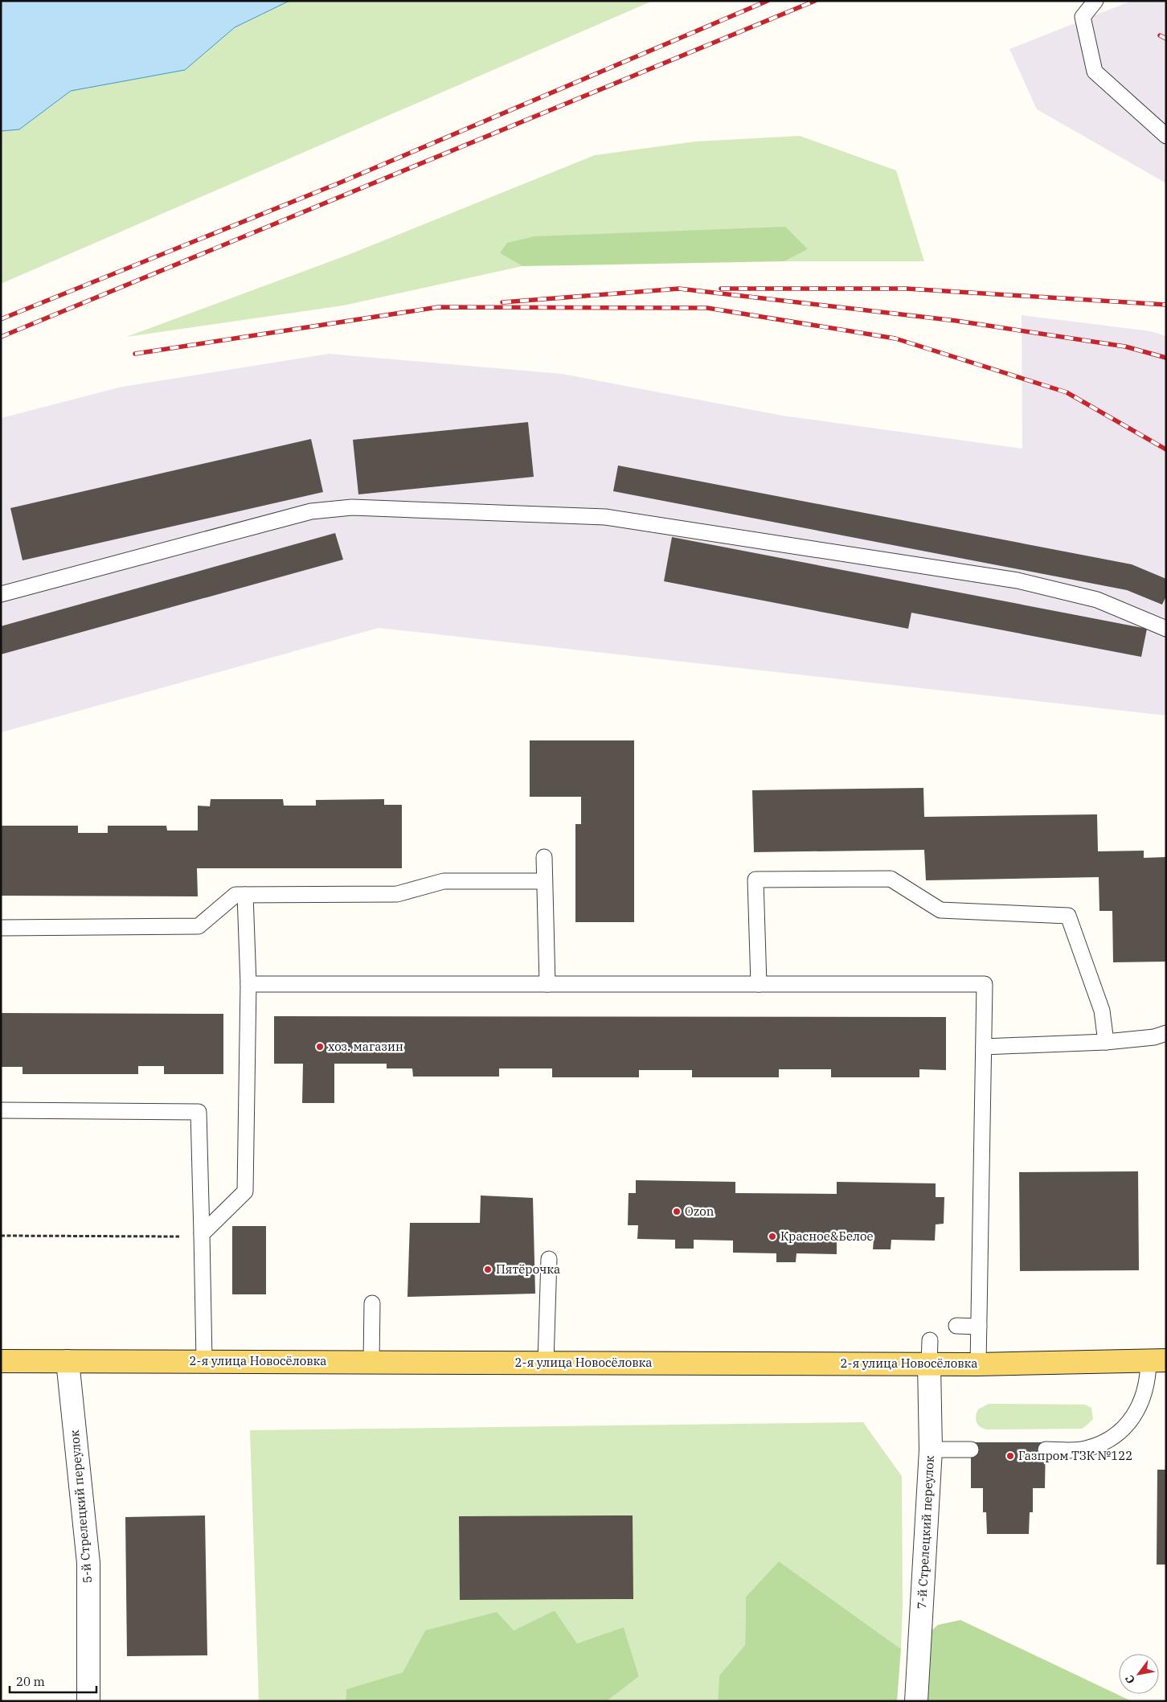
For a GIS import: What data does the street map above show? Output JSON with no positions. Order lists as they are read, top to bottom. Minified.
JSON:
{"streets":{"main road":["2-я улица Новосёловка"],"street":["5-й Стрелецкий переулок","7-й Стрелецкий переулок"]},"crossings":[["2-я улица Новосёловка","5-й Стрелецкий переулок"],["2-я улица Новосёловка","7-й Стрелецкий переулок"]],"places":["хоз. магазин","Ozon","Красное&Белое","Пятёрочка","Газпром ТЗК №122"],"scale_bar":"20 m","north":"bottom left"}
